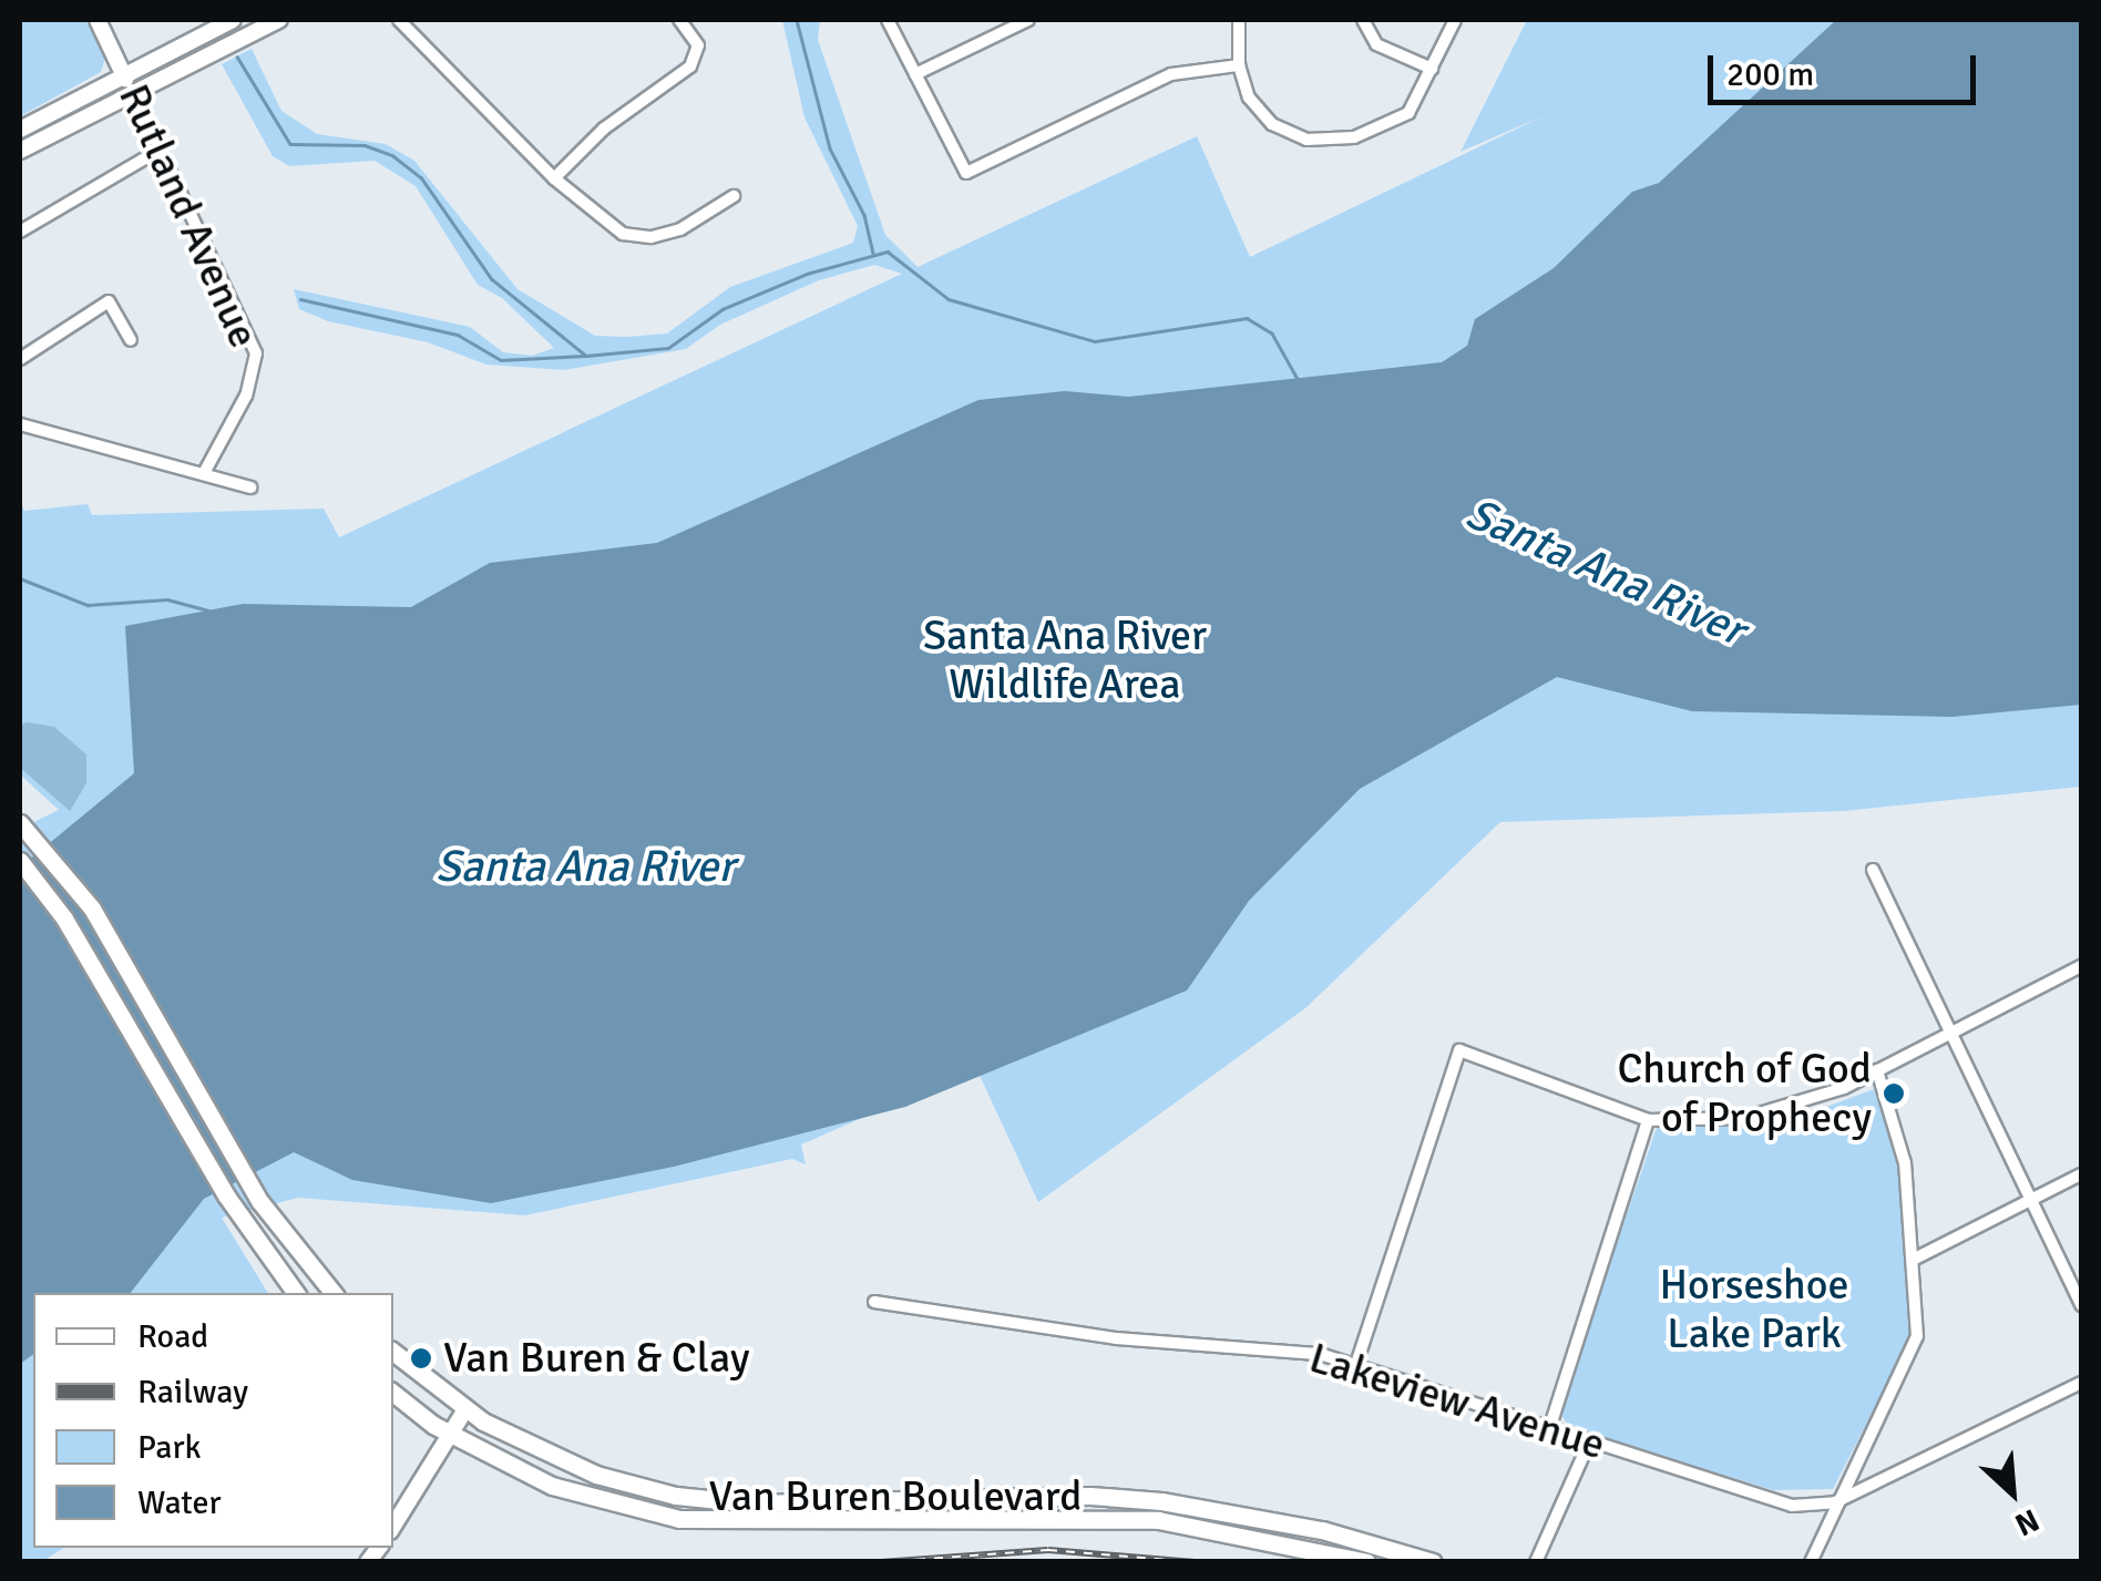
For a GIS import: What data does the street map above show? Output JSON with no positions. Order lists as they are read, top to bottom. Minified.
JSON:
{"streets":{"main road":["Rutland Avenue","Van Buren Boulevard"],"street":["Lakeview Avenue"]},"water":["Santa Ana River"],"parks":["Santa Ana River Wildlife Area","Horseshoe Lake Park"],"places":["Church of God of Prophecy","Van Buren & Clay"],"legend":["Road","Railway","Park","Water"],"scale_bar":"200 m","north":"bottom right"}
